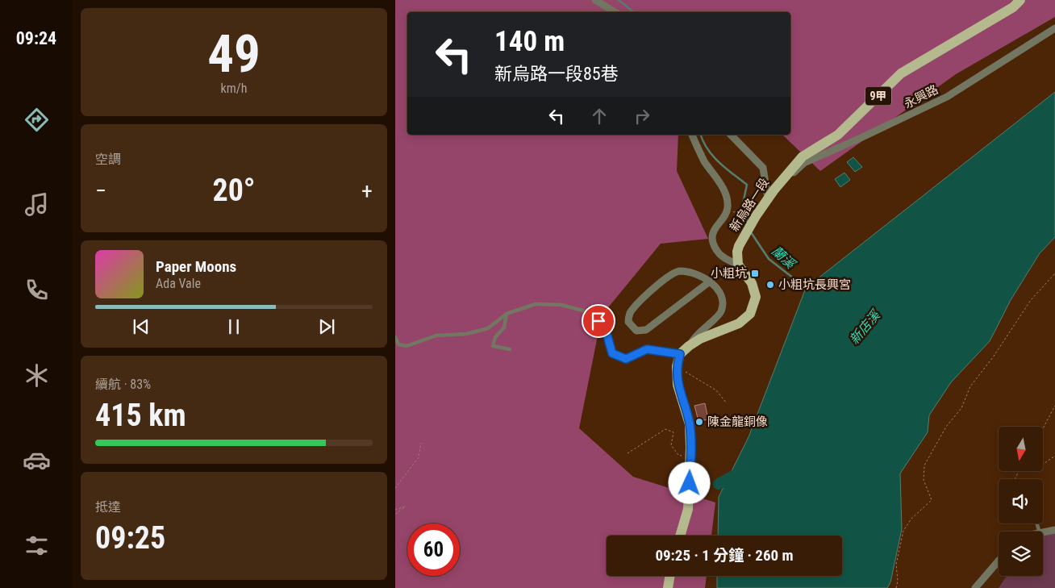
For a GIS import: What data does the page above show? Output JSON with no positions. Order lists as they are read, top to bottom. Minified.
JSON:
{"streets":{"main road":["9甲","新烏路一段"],"street":["永興路"]},"crossings":[["永興路","新烏路一段"]],"water":["蘭溪","新店溪"],"places":{"transit":["小粗坑"],"other":["小粗坑長興宮","陳金龍銅像"]},"north":"bottom","page":{"tabs":"09:24","tile":[["49","km/h"],"空調",["續航 · 83%","415 km"],["抵達","09:25"]],"turn":["140 m","新烏路一段85巷"],"heat":["−","20°","+"],"song":["Paper Moons","Ada Vale"],"limit":"60","trip":"09:25 · 1 分鐘 · 260 m"}}
